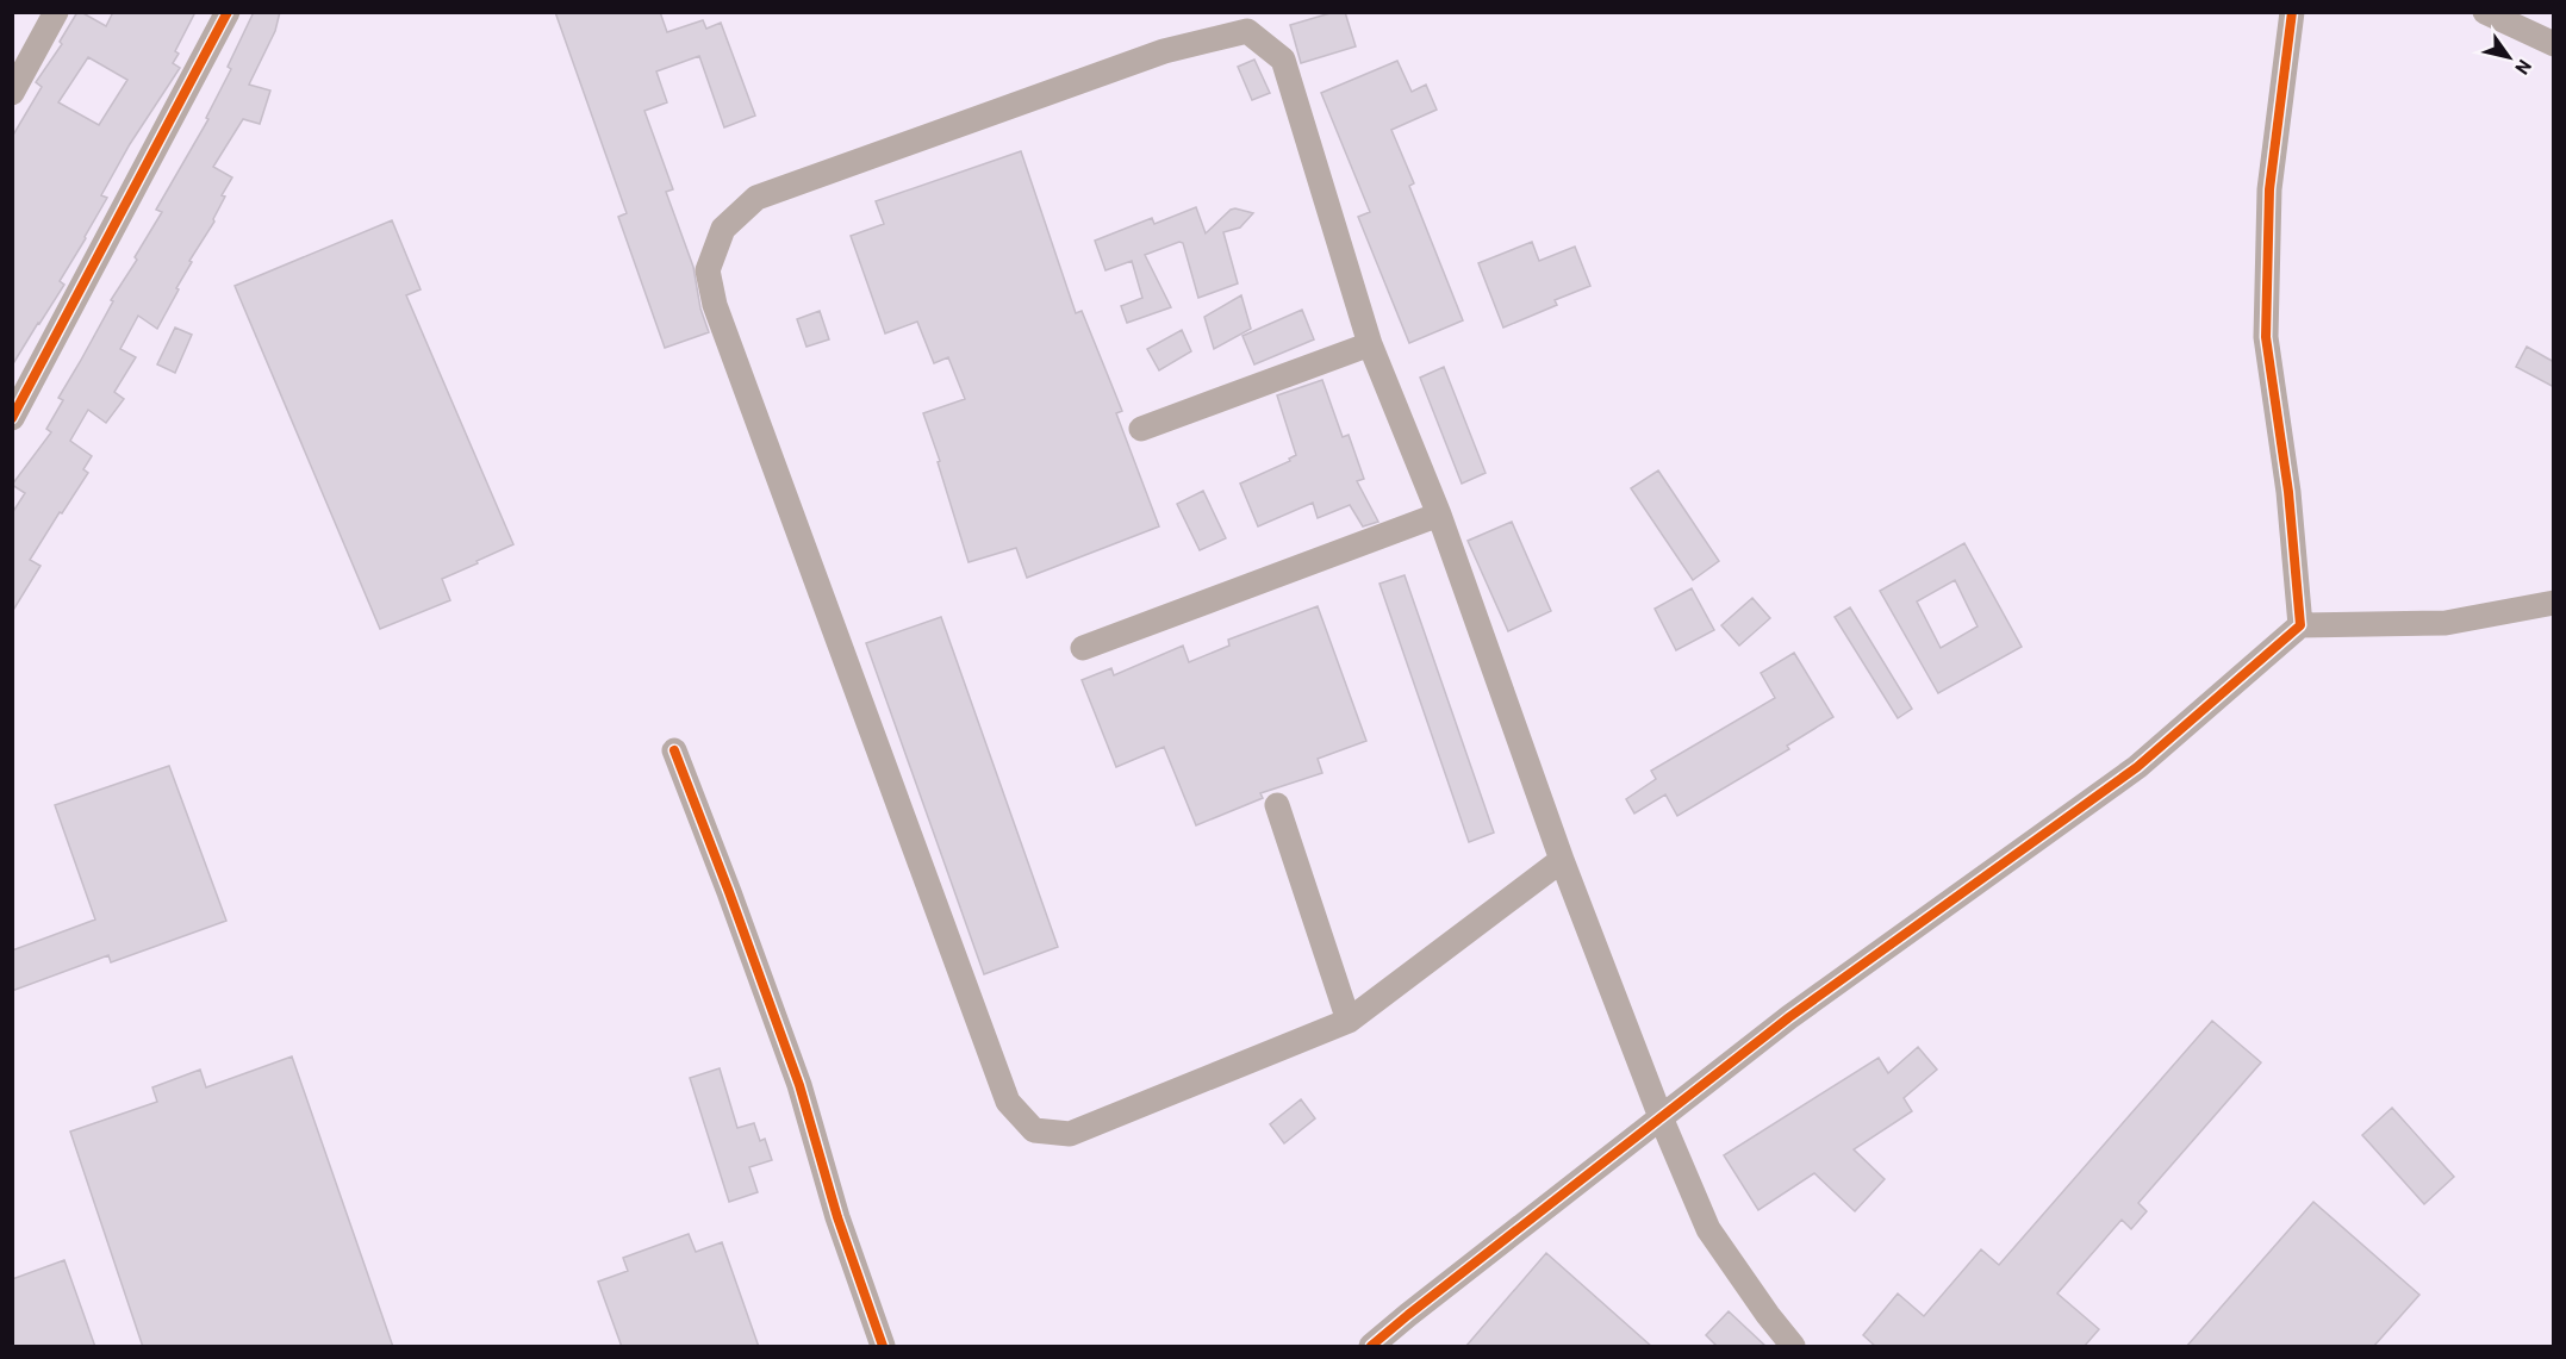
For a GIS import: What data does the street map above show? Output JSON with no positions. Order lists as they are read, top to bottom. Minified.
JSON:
{"north":"bottom right"}
